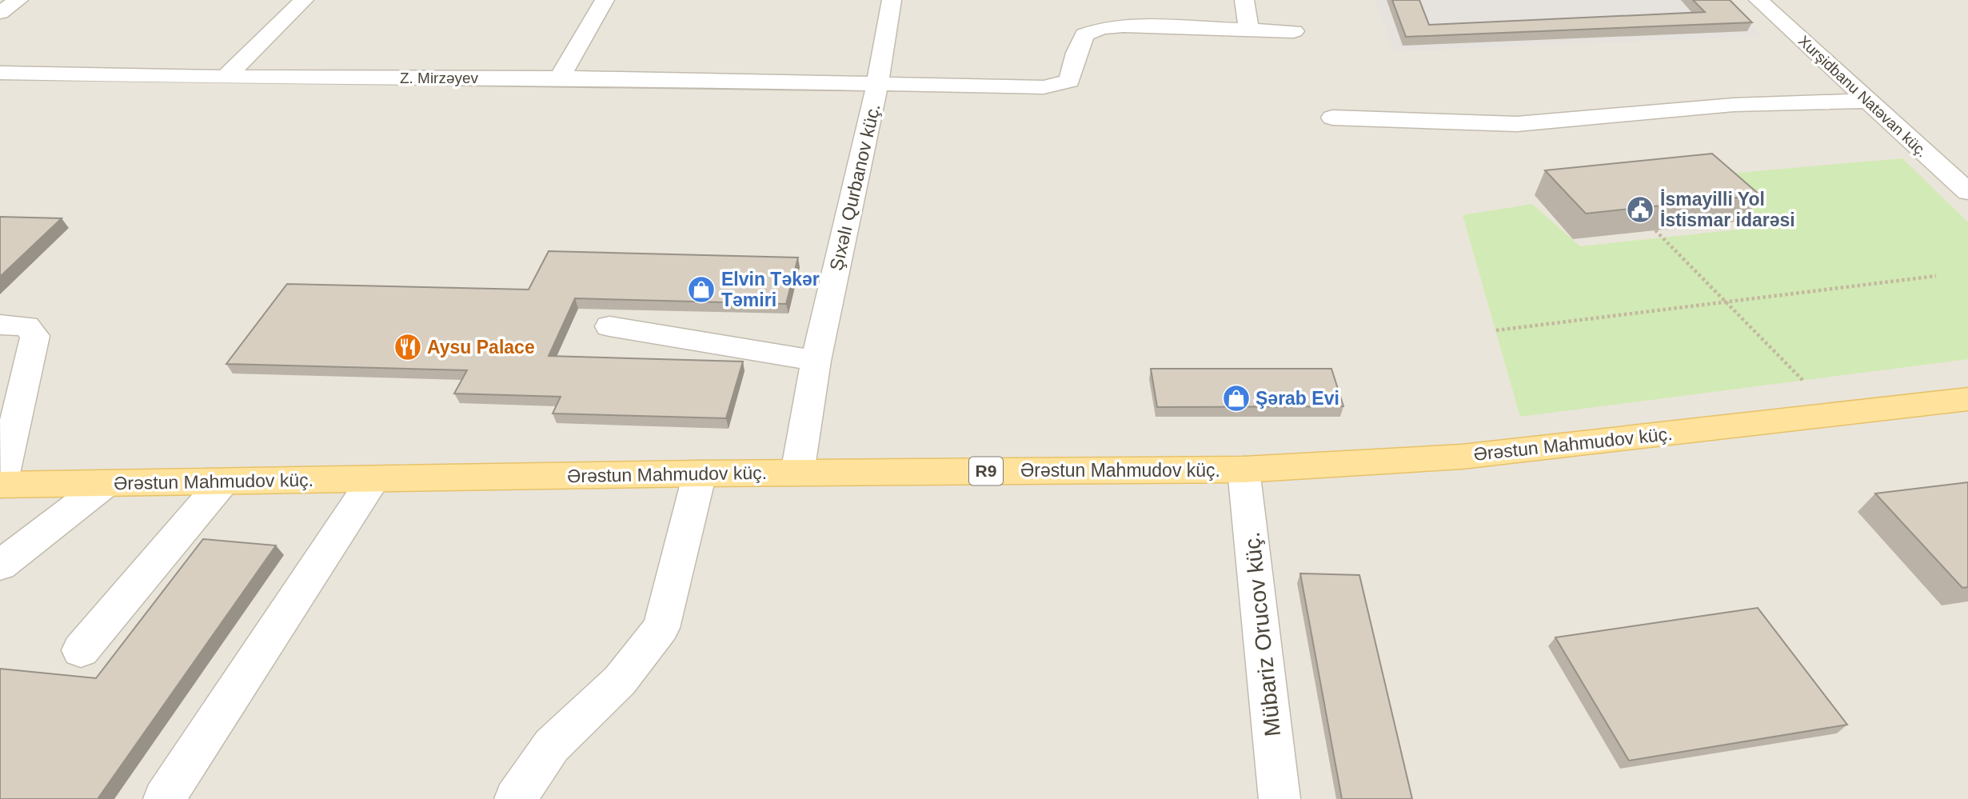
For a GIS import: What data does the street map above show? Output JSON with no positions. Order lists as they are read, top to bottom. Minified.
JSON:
{"streets":{"main road":["Ərəstun Mahmudov küç.","R9"],"street":["Z. Mirzəyev","Xurşidbanu Natəvan küç.","Şıxəlı Qurbanov küç.","Mübariz Orucov küç."]},"crossings":[["Z. Mirzəyev","Şıxəlı Qurbanov küç."],["Şıxəlı Qurbanov küç.","Ərəstun Mahmudov küç."],["Ərəstun Mahmudov küç.","Mübariz Orucov küç."]],"places":{"public building":["İsmayilli Yol İstismar idarəsi"],"shop":["Elvin Təkər Təmiri","Şərab Evi"],"restaurant":["Aysu Palace"]}}
